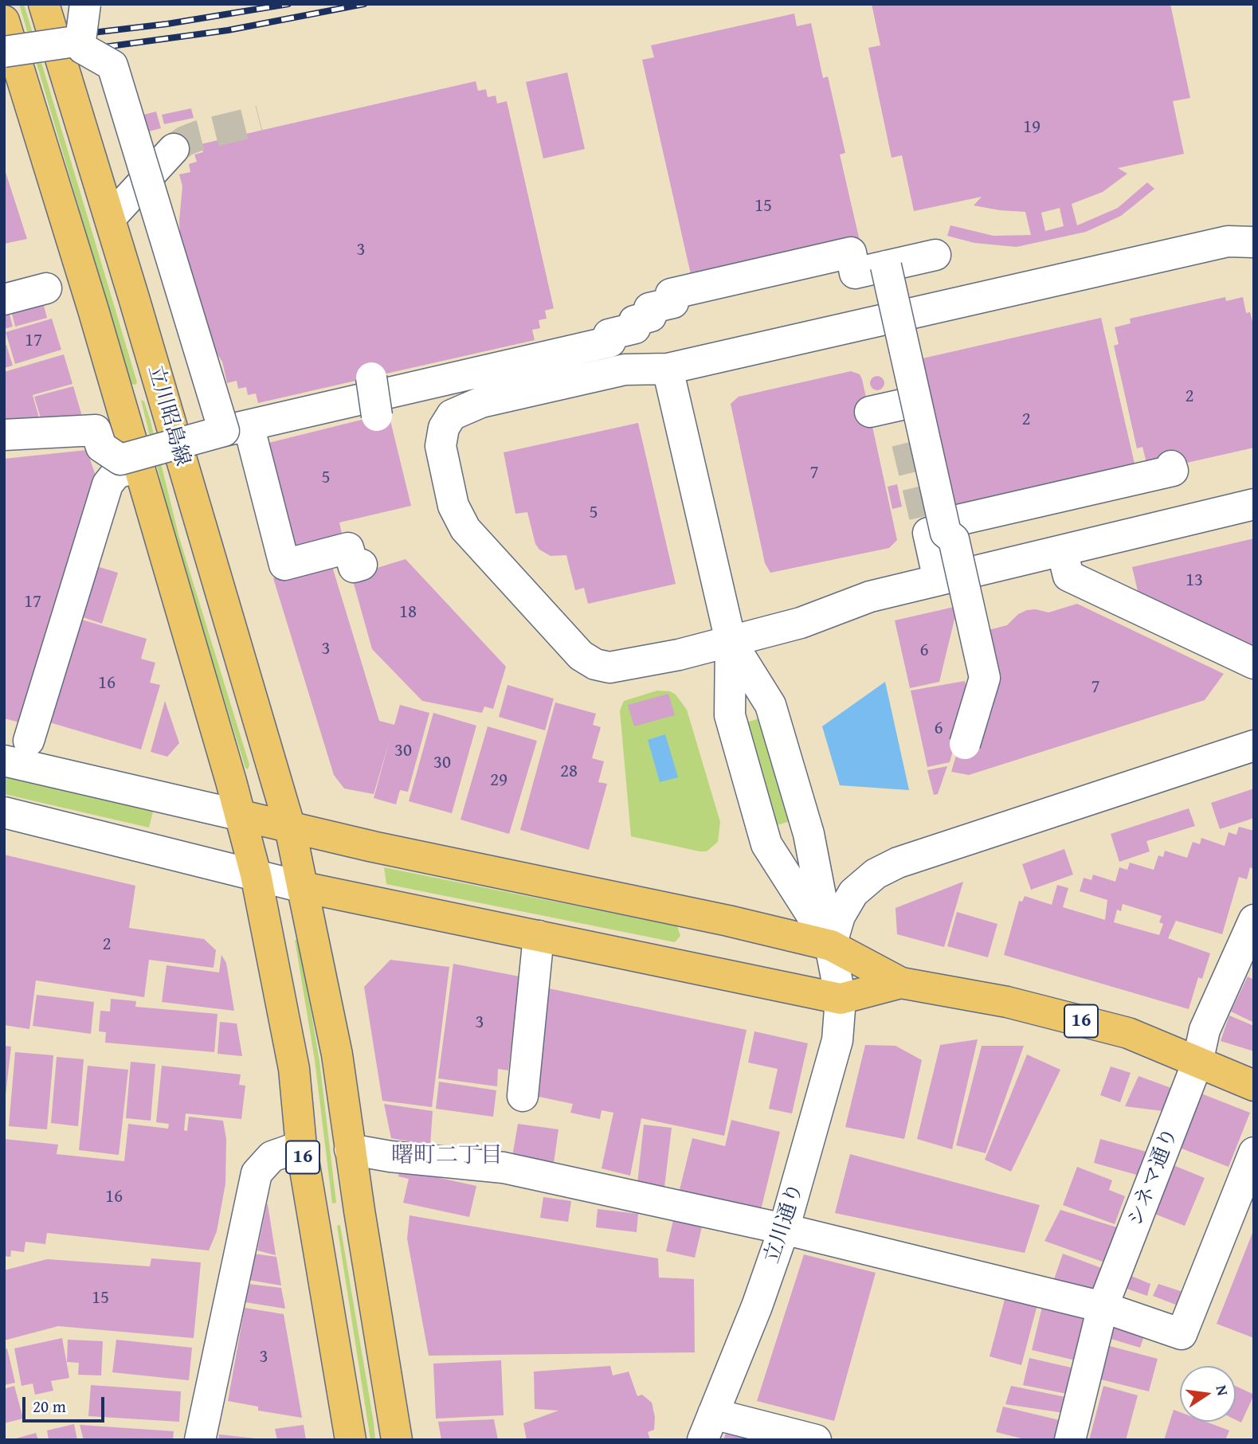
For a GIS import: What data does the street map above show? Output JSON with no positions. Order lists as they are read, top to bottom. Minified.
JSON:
{"streets":{"main road":["立川昭島線","16"],"street":["シネマ通り","立川通り"]},"crossings":[["立川昭島線","16"],["16","シネマ通り"],["16","立川通り"]],"districts":["曙町二丁目"],"house_numbers":["19","15","3","17","2","2","7","5","5","13","17","18","3","6","16","7","6","30","30","28","29","2","3","16","15","3"],"scale_bar":"20 m","north":"right"}
